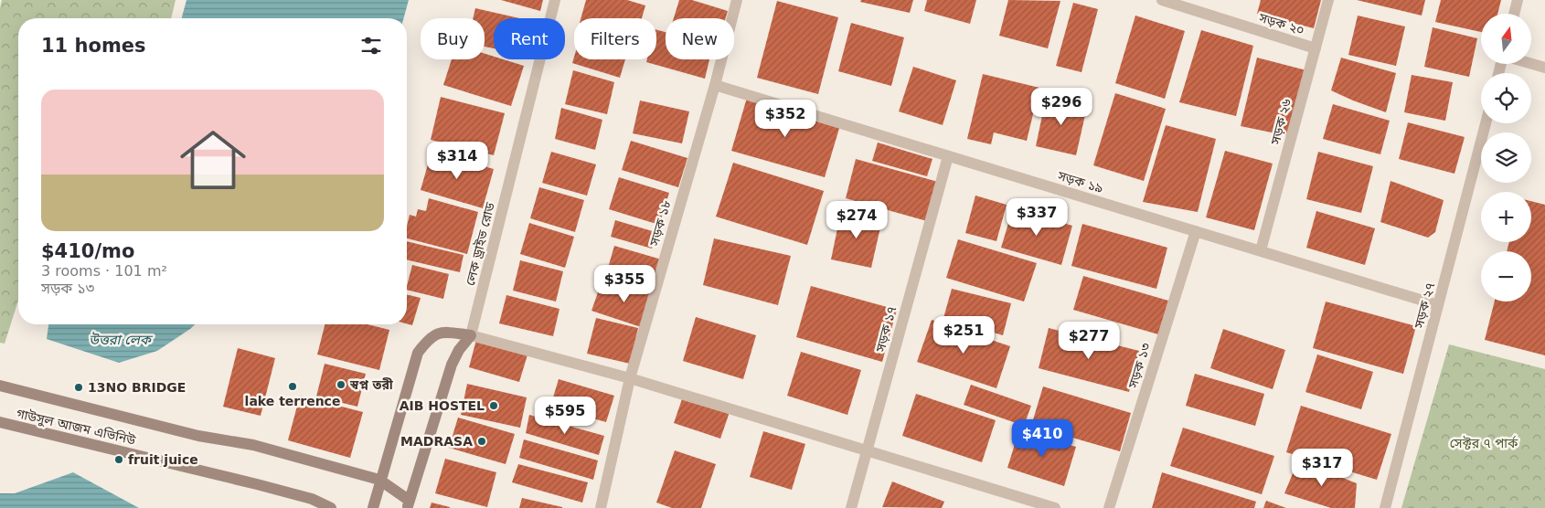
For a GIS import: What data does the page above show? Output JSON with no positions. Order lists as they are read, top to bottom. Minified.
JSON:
{"streets":{"street":["সড়ক ২০","সড়ক ২৬","সড়ক ১৯","সড়ক ১৮","লেক ড্রাইভ রোড","সড়ক ২৭","সড়ক ১৭","সড়ক ১৩","গাউসুল আজম এভিনিউ"]},"crossings":[["সড়ক ২০","সড়ক ২৬"],["সড়ক ২৬","সড়ক ১৯"],["সড়ক ১৯","সড়ক ১৮"],["সড়ক ১৯","সড়ক ২৭"],["সড়ক ১৯","সড়ক ১৭"],["সড়ক ১৯","সড়ক ১৩"]],"water":["উত্তরা লেক"],"parks":["সেক্টর ৭ পার্ক"],"places":["স্বপ্ন তরী","lake terrence","13NO BRIDGE","AIB HOSTEL","MADRASA","fruit juice"],"north":"top","page":{"map_buttons":["+","−"],"chip":["Buy","Rent","Filters","New"],"heading":"11 homes","list":[{"name":"$410/mo","note":"3 rooms · 101 m² · সড়ক ১৩"}],"price":["$296","$352","$314","$337","$274","$355","$251","$277","$595","$410","$317"]}}
